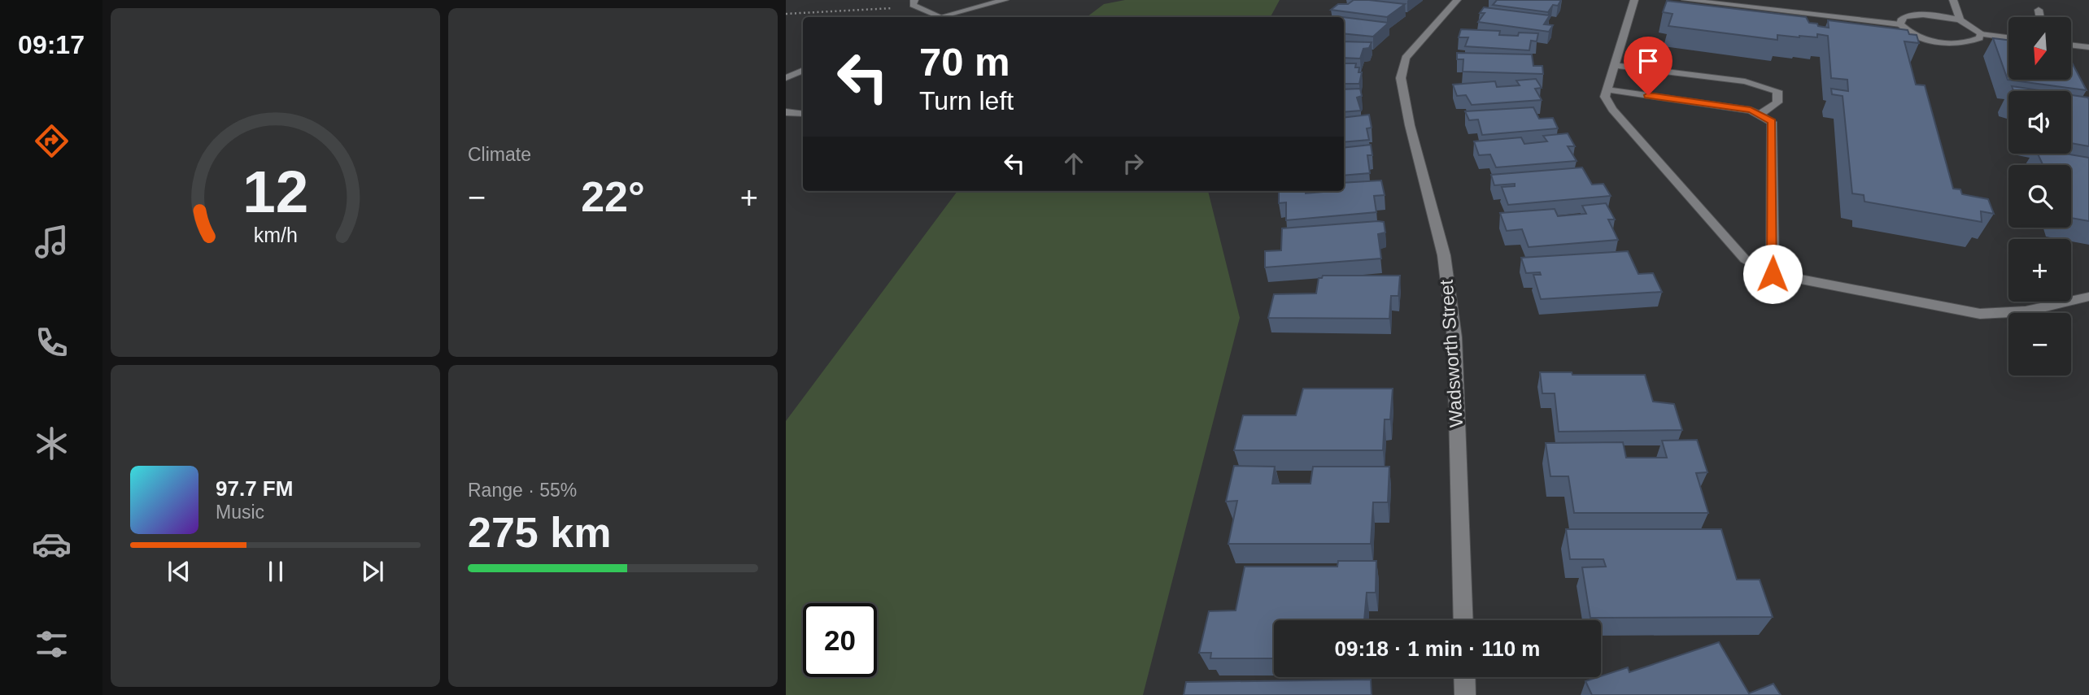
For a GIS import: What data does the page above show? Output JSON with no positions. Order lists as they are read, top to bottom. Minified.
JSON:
{"streets":{"street":["Wadsworth Street"]},"north":"bottom","page":{"tabs":"09:17","tile":["Climate",["Range · 55%","275 km"]],"map_buttons":["+","−"],"turn":["70 m","Turn left"],"heat":["−","22°","+"],"song":["97.7 FM","Music"],"limit":"20","trip":"09:18 · 1 min · 110 m","gauge":["12","km/h"]}}
